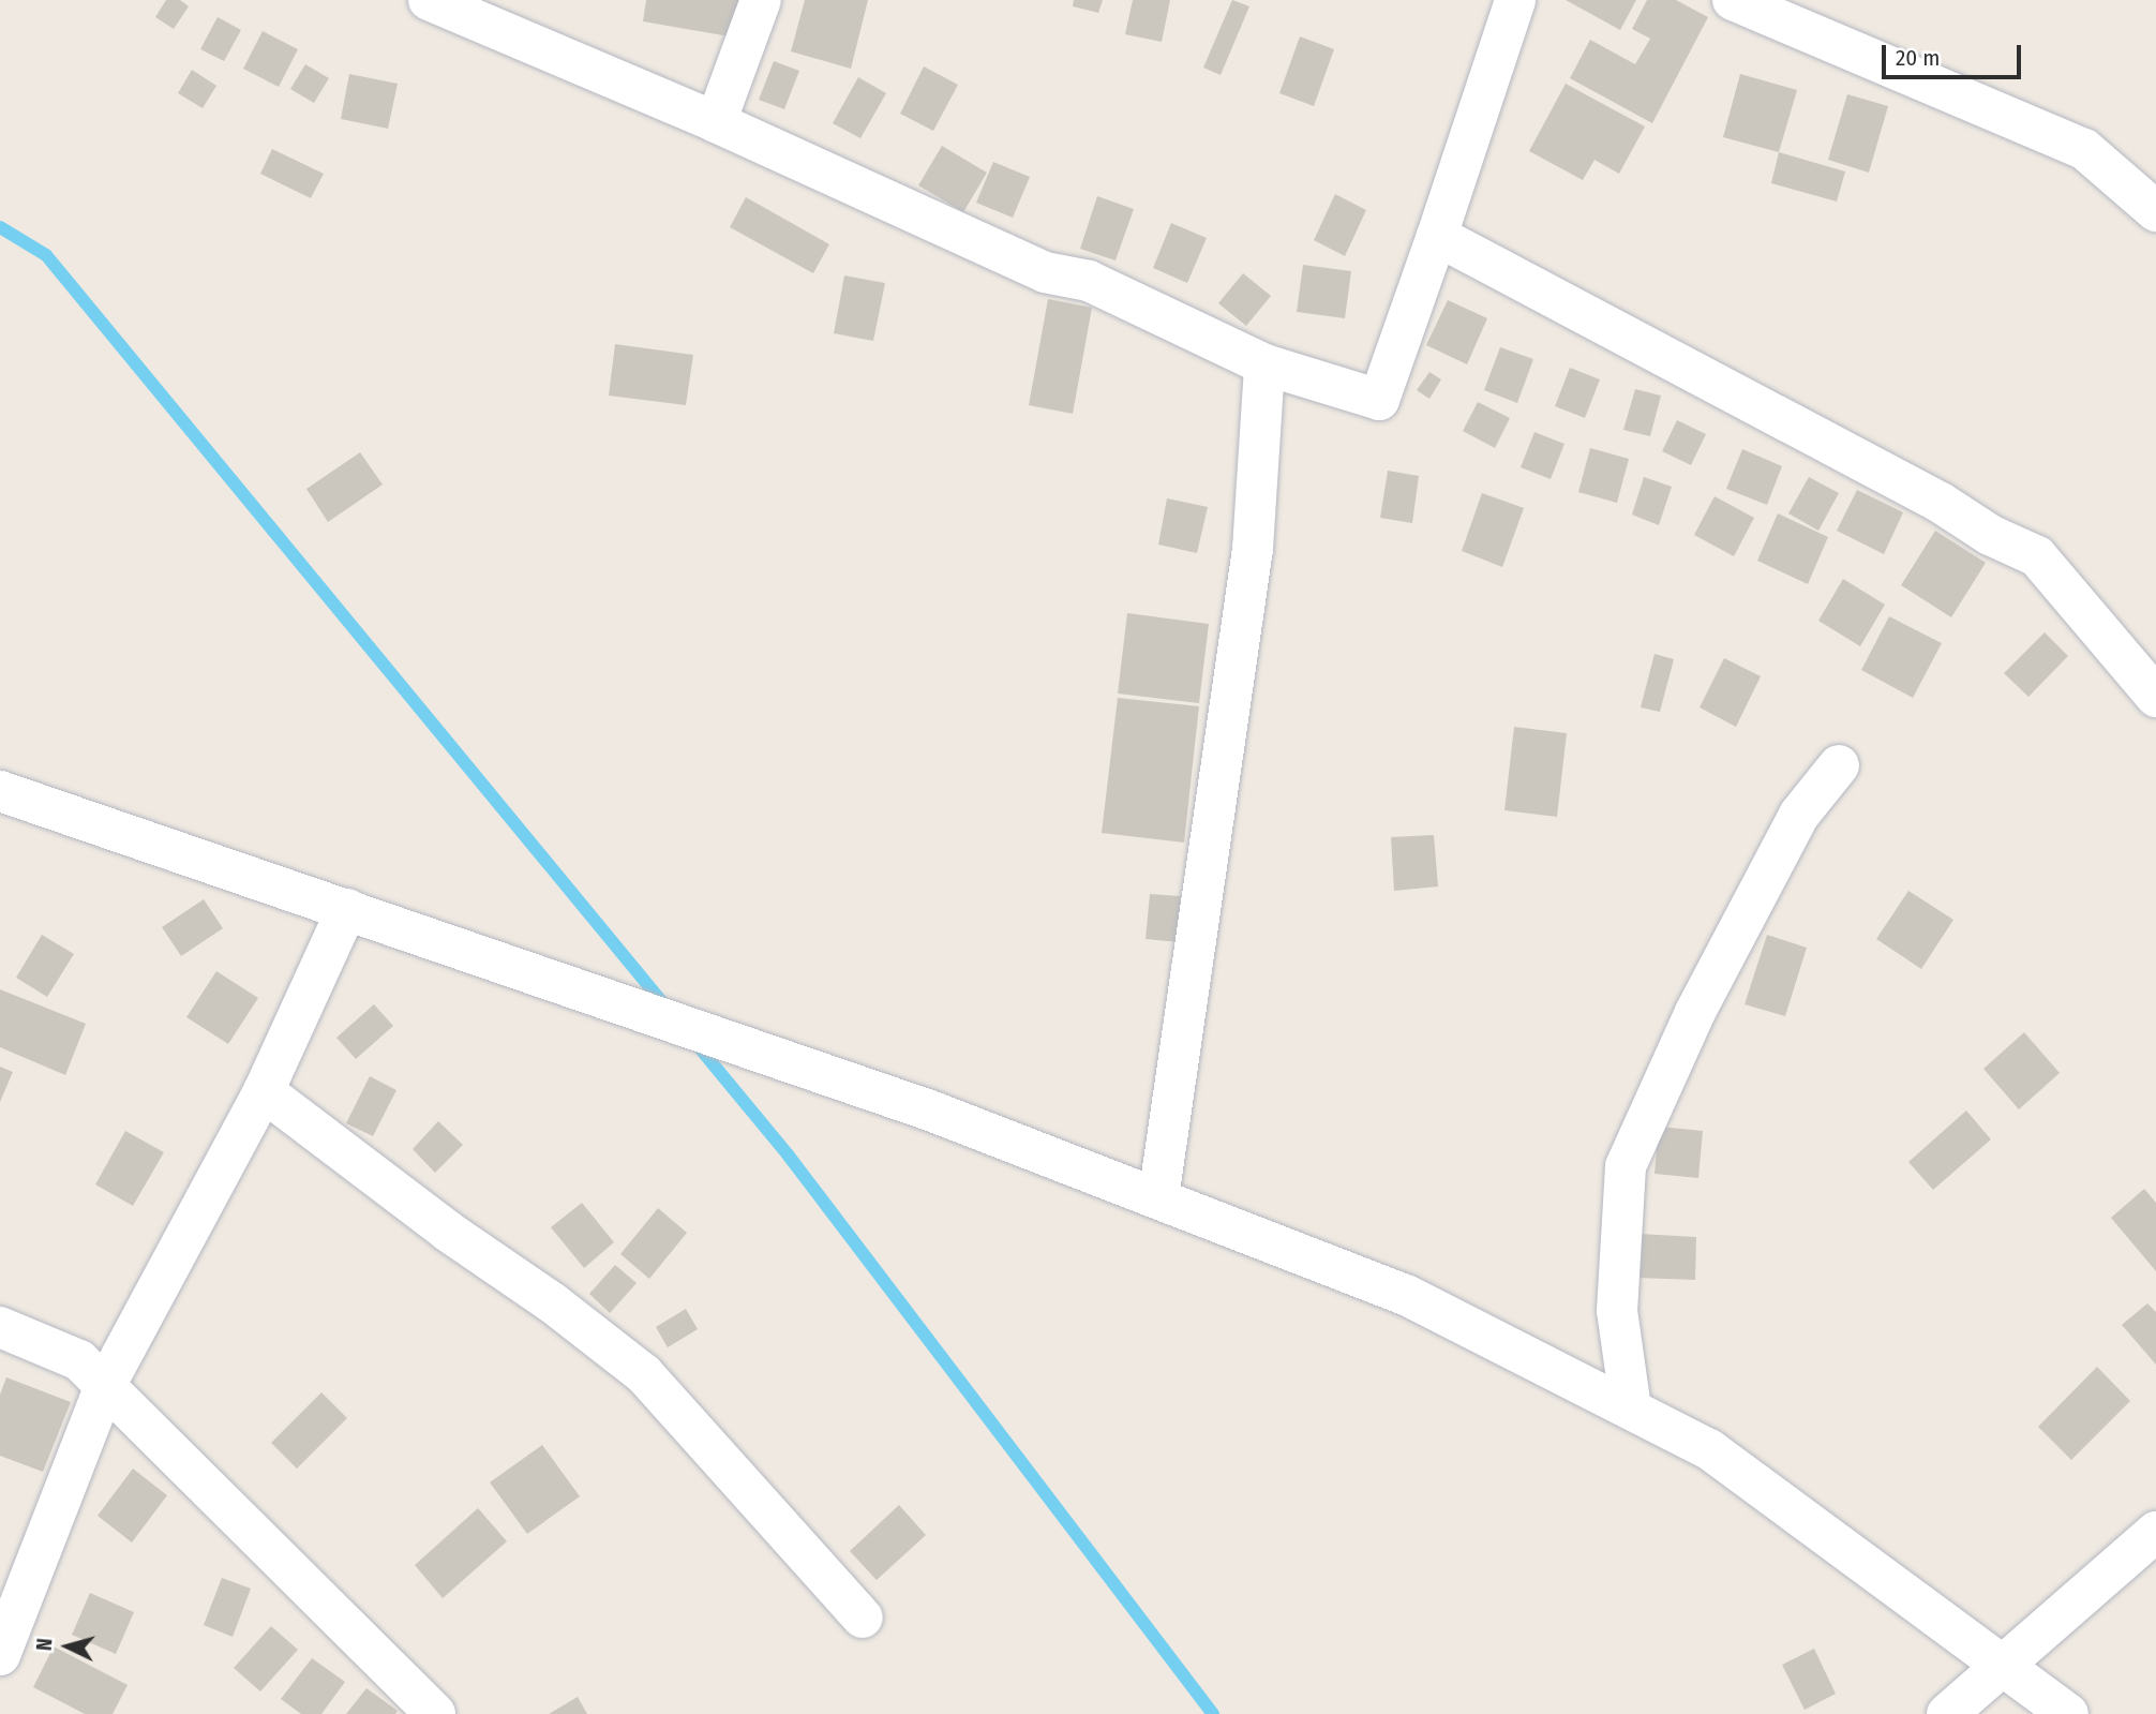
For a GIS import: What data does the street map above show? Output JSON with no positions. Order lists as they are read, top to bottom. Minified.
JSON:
{"scale_bar":"20 m","north":"left"}
